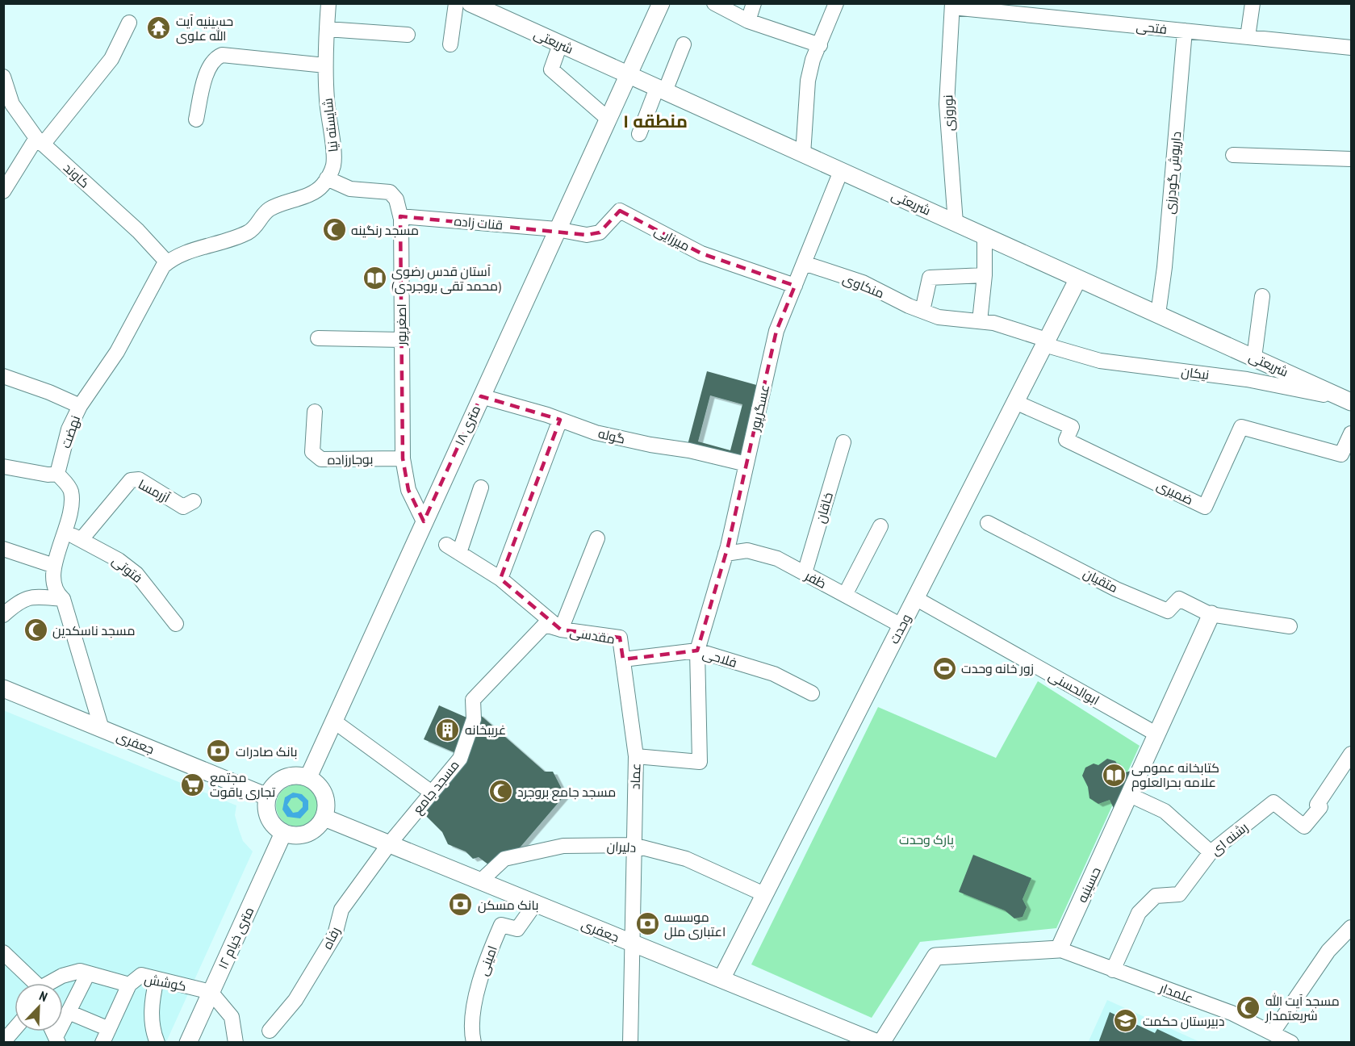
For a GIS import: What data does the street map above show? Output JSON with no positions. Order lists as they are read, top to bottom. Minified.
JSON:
{"streets":{"street":["فتحی","شریعتی","نوروزی","شایسته نیا","داریوش گودرزی","کاوند","قنات زاده","میرزایی","منکاوی","اصغرپور","نیکان","عسگرپور","۱۸ متری","نهضت","گوله","بوجارزاده","آزرمسا","ضمیری","خاقان","فتوتی","ظفر","متقیان","وحدت","مقدسی","فلاحی","ابوالحسنی","جعفری","عماد","مسجد جامع","رشنه ای","دلیران","حسینیه","۱۲ متری خیام","رفاه","امینی","کوشش","علمدار"]},"crossings":[["فتحی","نوروزی"],["فتحی","داریوش گودرزی"],["شریعتی","نوروزی"],["شریعتی","داریوش گودرزی"],["شریعتی","نیکان"],["شریعتی","عسگرپور"],["شریعتی","۱۸ متری"],["شریعتی","وحدت"],["شایسته نیا","اصغرپور"],["کاوند","نهضت"],["قنات زاده","میرزایی"],["قنات زاده","اصغرپور"],["قنات زاده","۱۸ متری"],["میرزایی","عسگرپور"],["میرزایی","۱۸ متری"],["منکاوی","نیکان"],["منکاوی","عسگرپور"],["منکاوی","وحدت"],["اصغرپور","۱۸ متری"],["اصغرپور","بوجارزاده"],["نیکان","وحدت"],["عسگرپور","گوله"],["عسگرپور","ظفر"],["عسگرپور","فلاحی"],["عسگرپور","عماد"],["۱۸ متری","گوله"],["۱۸ متری","جعفری"],["۱۸ متری","۱۲ متری خیام"],["آزرمسا","فتوتی"],["ضمیری","وحدت"],["خاقان","ظفر"],["ظفر","وحدت"],["متقیان","حسینیه"],["وحدت","ابوالحسنی"],["وحدت","جعفری"],["وحدت","دلیران"],["مقدسی","فلاحی"],["مقدسی","عماد"],["مقدسی","مسجد جامع"],["فلاحی","عماد"],["ابوالحسنی","حسینیه"],["جعفری","عماد"],["جعفری","مسجد جامع"],["جعفری","دلیران"],["جعفری","۱۲ متری خیام"],["جعفری","رفاه"],["جعفری","امینی"],["عماد","دلیران"],["مسجد جامع","رفاه"],["رشنه ای","علمدار"],["حسینیه","علمدار"],["۱۲ متری خیام","کوشش"]],"districts":["منطقه ۱"],"parks":["پارک وحدت"],"places":{"temple":["حسینیه آیت الله علوی"],"mosque":["مسجد رنگینه","مسجد ناسکدین","مسجد جامع بروجرد","مسجد آیت الله شریعتمدار"],"library":["آستان قدس رضوی (محمد تقی بروجردی)","کتابخانه عمومی علامه بحرالعلوم"],"sports":["زور خانه وحدت"],"building":["غریبخانه"],"bank":["بانک صادرات","بانک مسکن","موسسه اعتباری ملل"],"supermarket":["مجتمع تجاری یاقوت"],"school or university":["دبیرستان حکمت"]},"north":"top right"}
